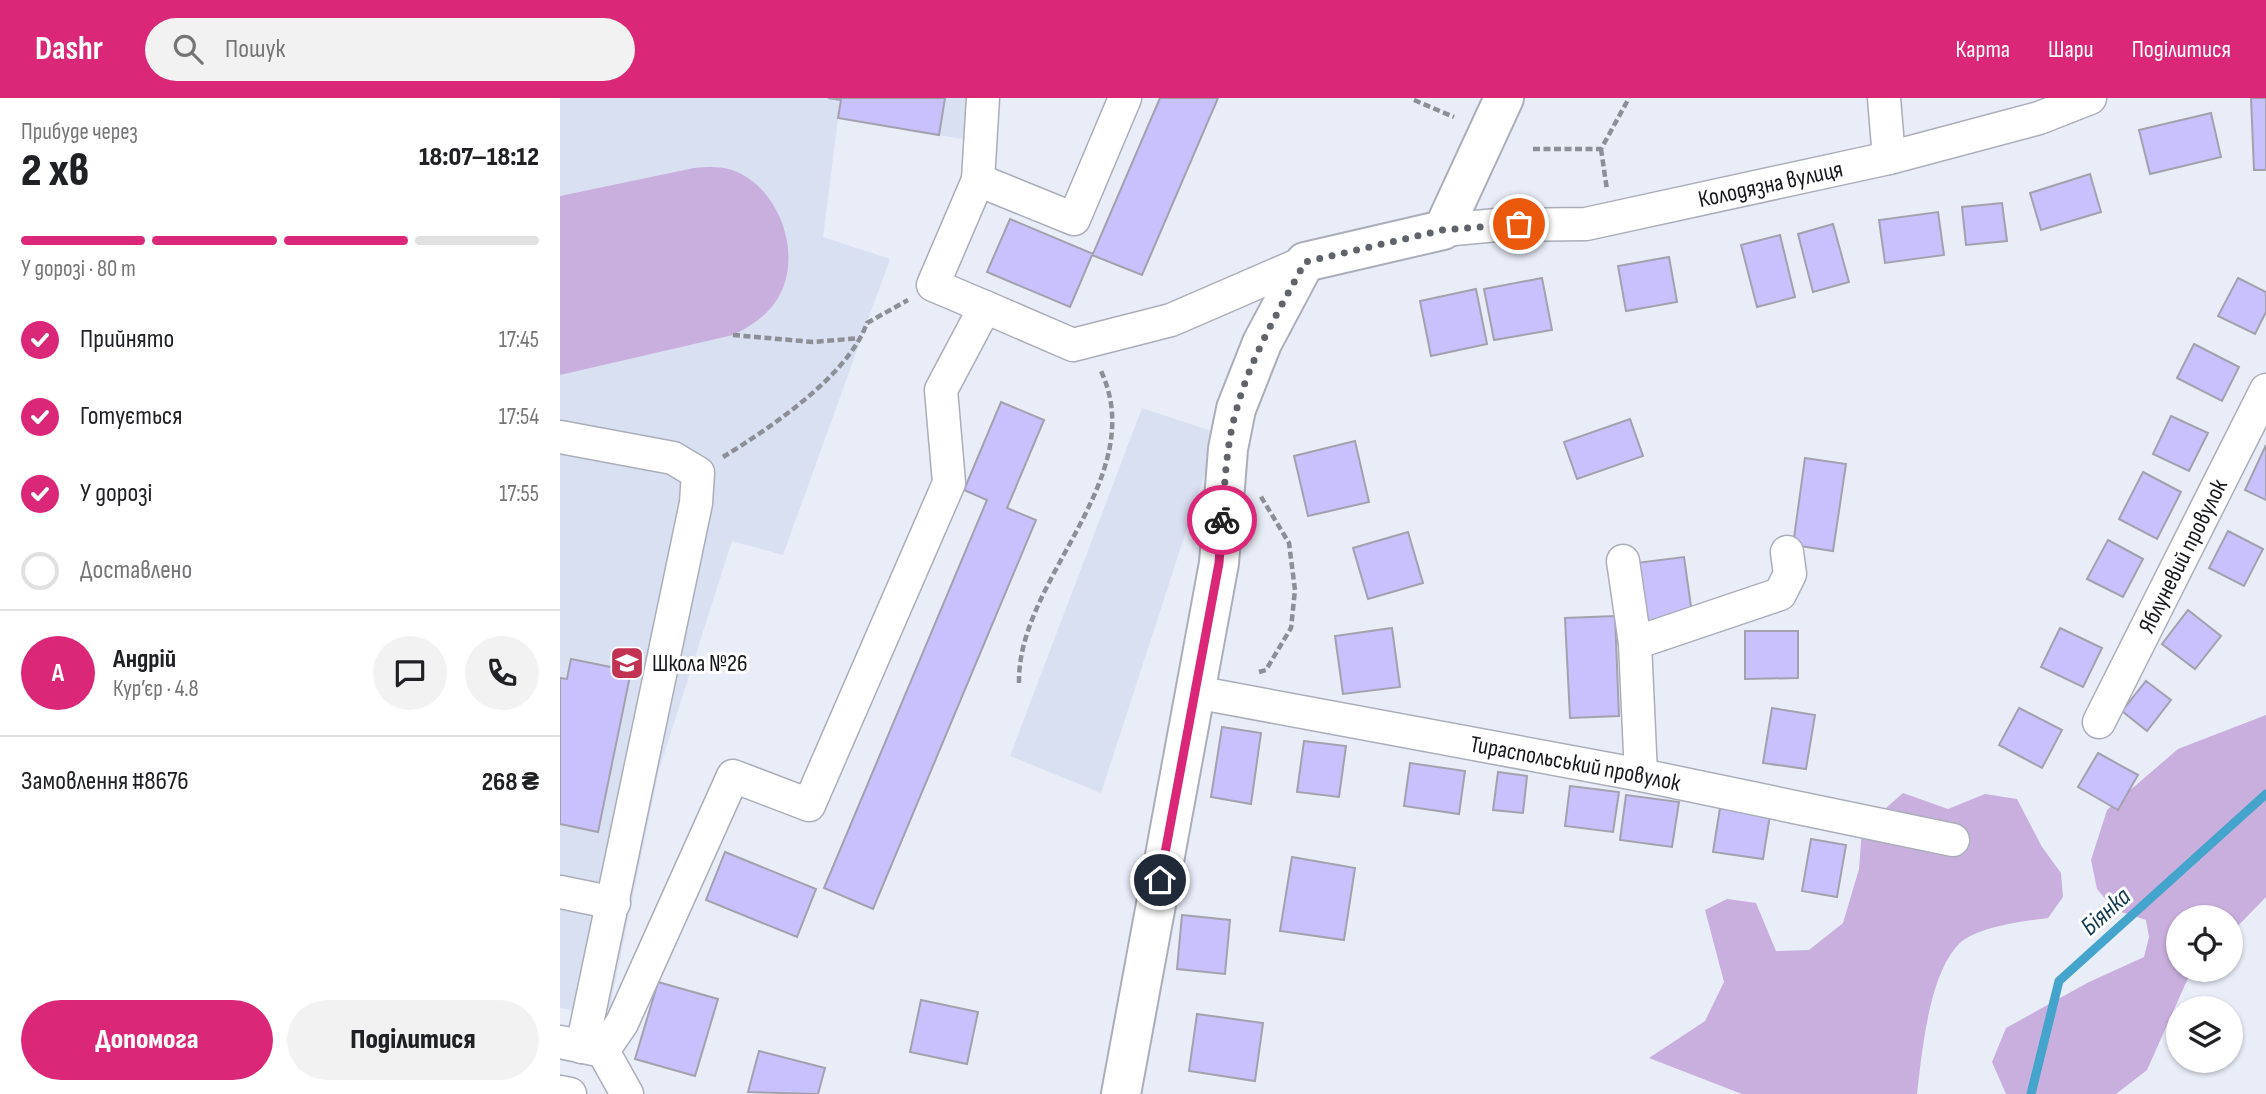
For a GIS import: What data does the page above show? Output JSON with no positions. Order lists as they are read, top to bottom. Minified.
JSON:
{"streets":{"street":["Колодязна вулиця","Яблуневий провулок","Тираспольський провулок"]},"water":["Біянка"],"places":{"school or university":["Школа №26"]},"page":{"header":"Dashr","search":"Пошук","nav":["Карта","Шари","Поділитися"],"heading":["2 хв","Прибуде через","18:07–18:12"],"panel":["Андрій","Кур’єр · 4.8","Замовлення #8676","268 ₴"],"bar":"У дорозі · 80 m","list":[["Прийнято","17:45"],["Готується","17:54"],["У дорозі","17:55"],"Доставлено"],"round":"А","buttons":["Допомога","Поділитися"]}}
